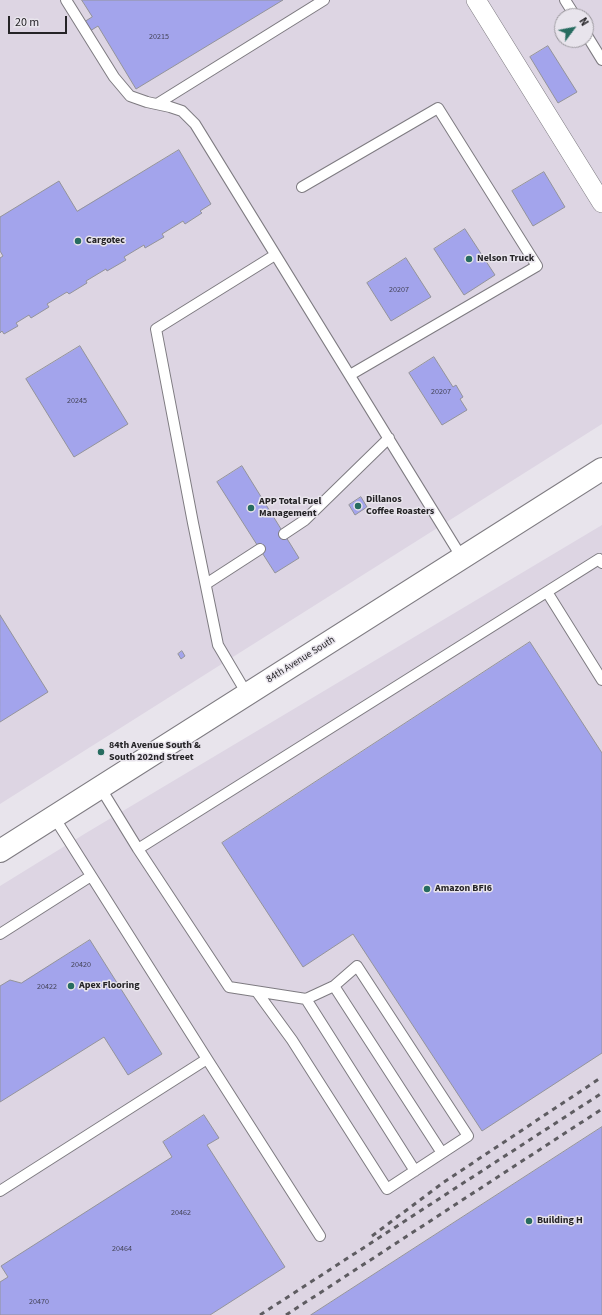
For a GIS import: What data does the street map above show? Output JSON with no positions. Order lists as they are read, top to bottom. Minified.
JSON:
{"streets":{"main road":["84th Avenue South"]},"places":["Cargotec","Nelson Truck","Dillanos Coffee Roasters","APP Total Fuel Management","84th Avenue South & South 202nd Street","Amazon BFI6","Apex Flooring","Building H"],"house_numbers":["20215","20207","20207","20245","20420","20422","20462","20464","20470"],"scale_bar":"20 m","north":"top right"}
